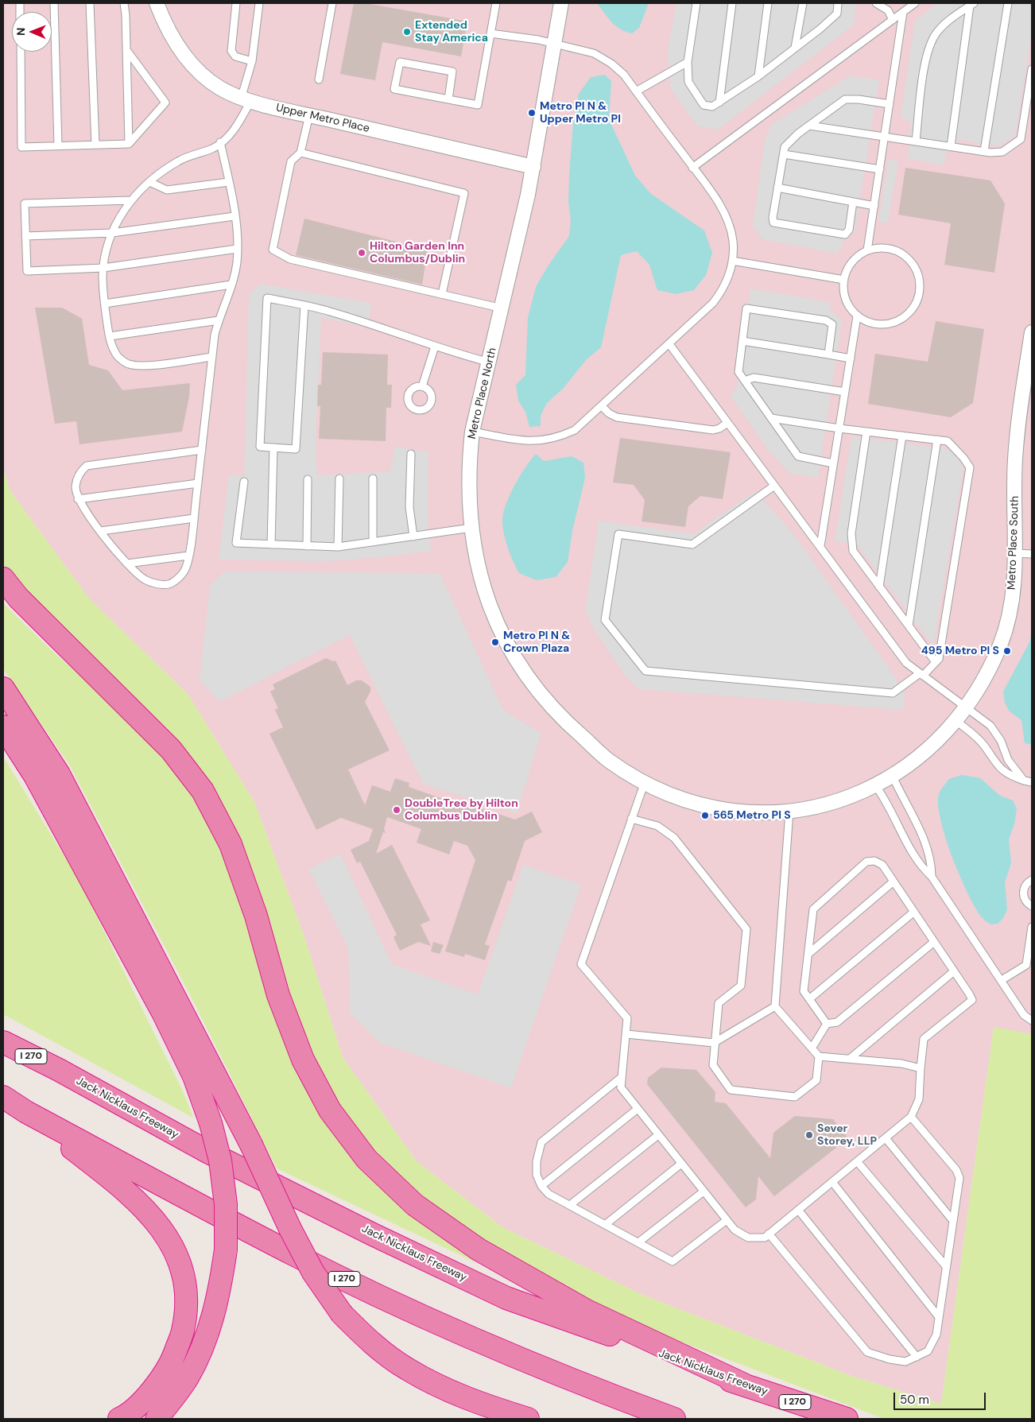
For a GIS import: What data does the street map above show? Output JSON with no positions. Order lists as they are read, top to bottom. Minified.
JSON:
{"streets":{"highway":["I 270","Jack Nicklaus Freeway"],"street":["Upper Metro Place","Metro Place North","Metro Place South"]},"crossings":[["Upper Metro Place","Metro Place North"],["Metro Place North","Metro Place South"]],"places":["Extended Stay America","Metro Pl N & Upper Metro Pl","Hilton Garden Inn Columbus/Dublin","Metro Pl N & Crown Plaza","495 Metro Pl S","DoubleTree by Hilton Columbus Dublin","565 Metro Pl S","Sever Storey, LLP"],"scale_bar":"50 m","north":"left"}
